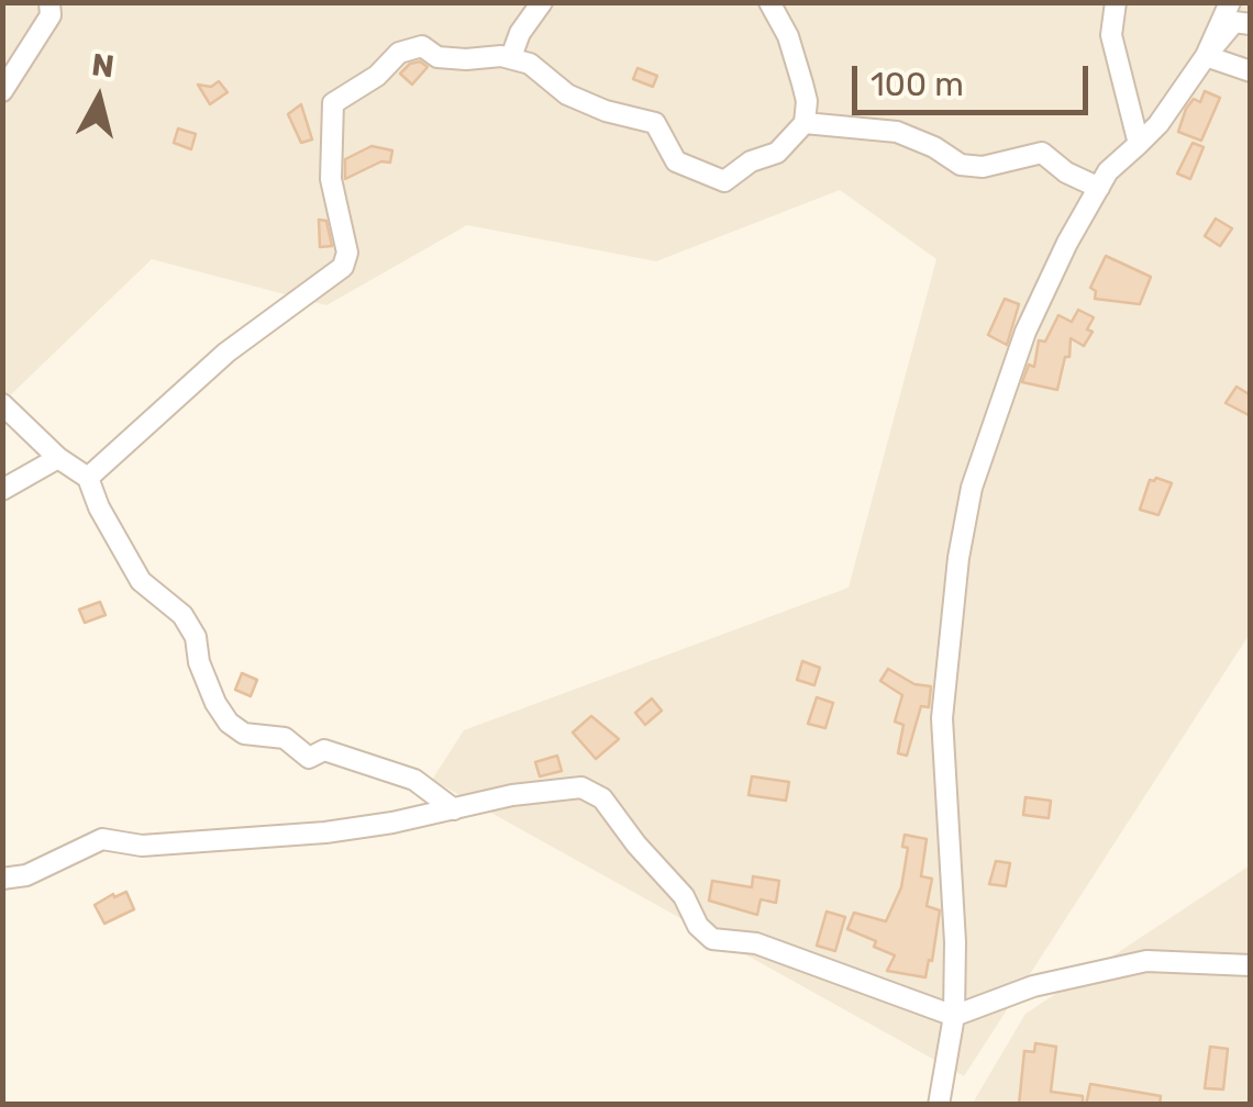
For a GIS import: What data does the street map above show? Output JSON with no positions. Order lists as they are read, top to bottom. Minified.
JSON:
{"scale_bar":"100 m","north":"top"}
